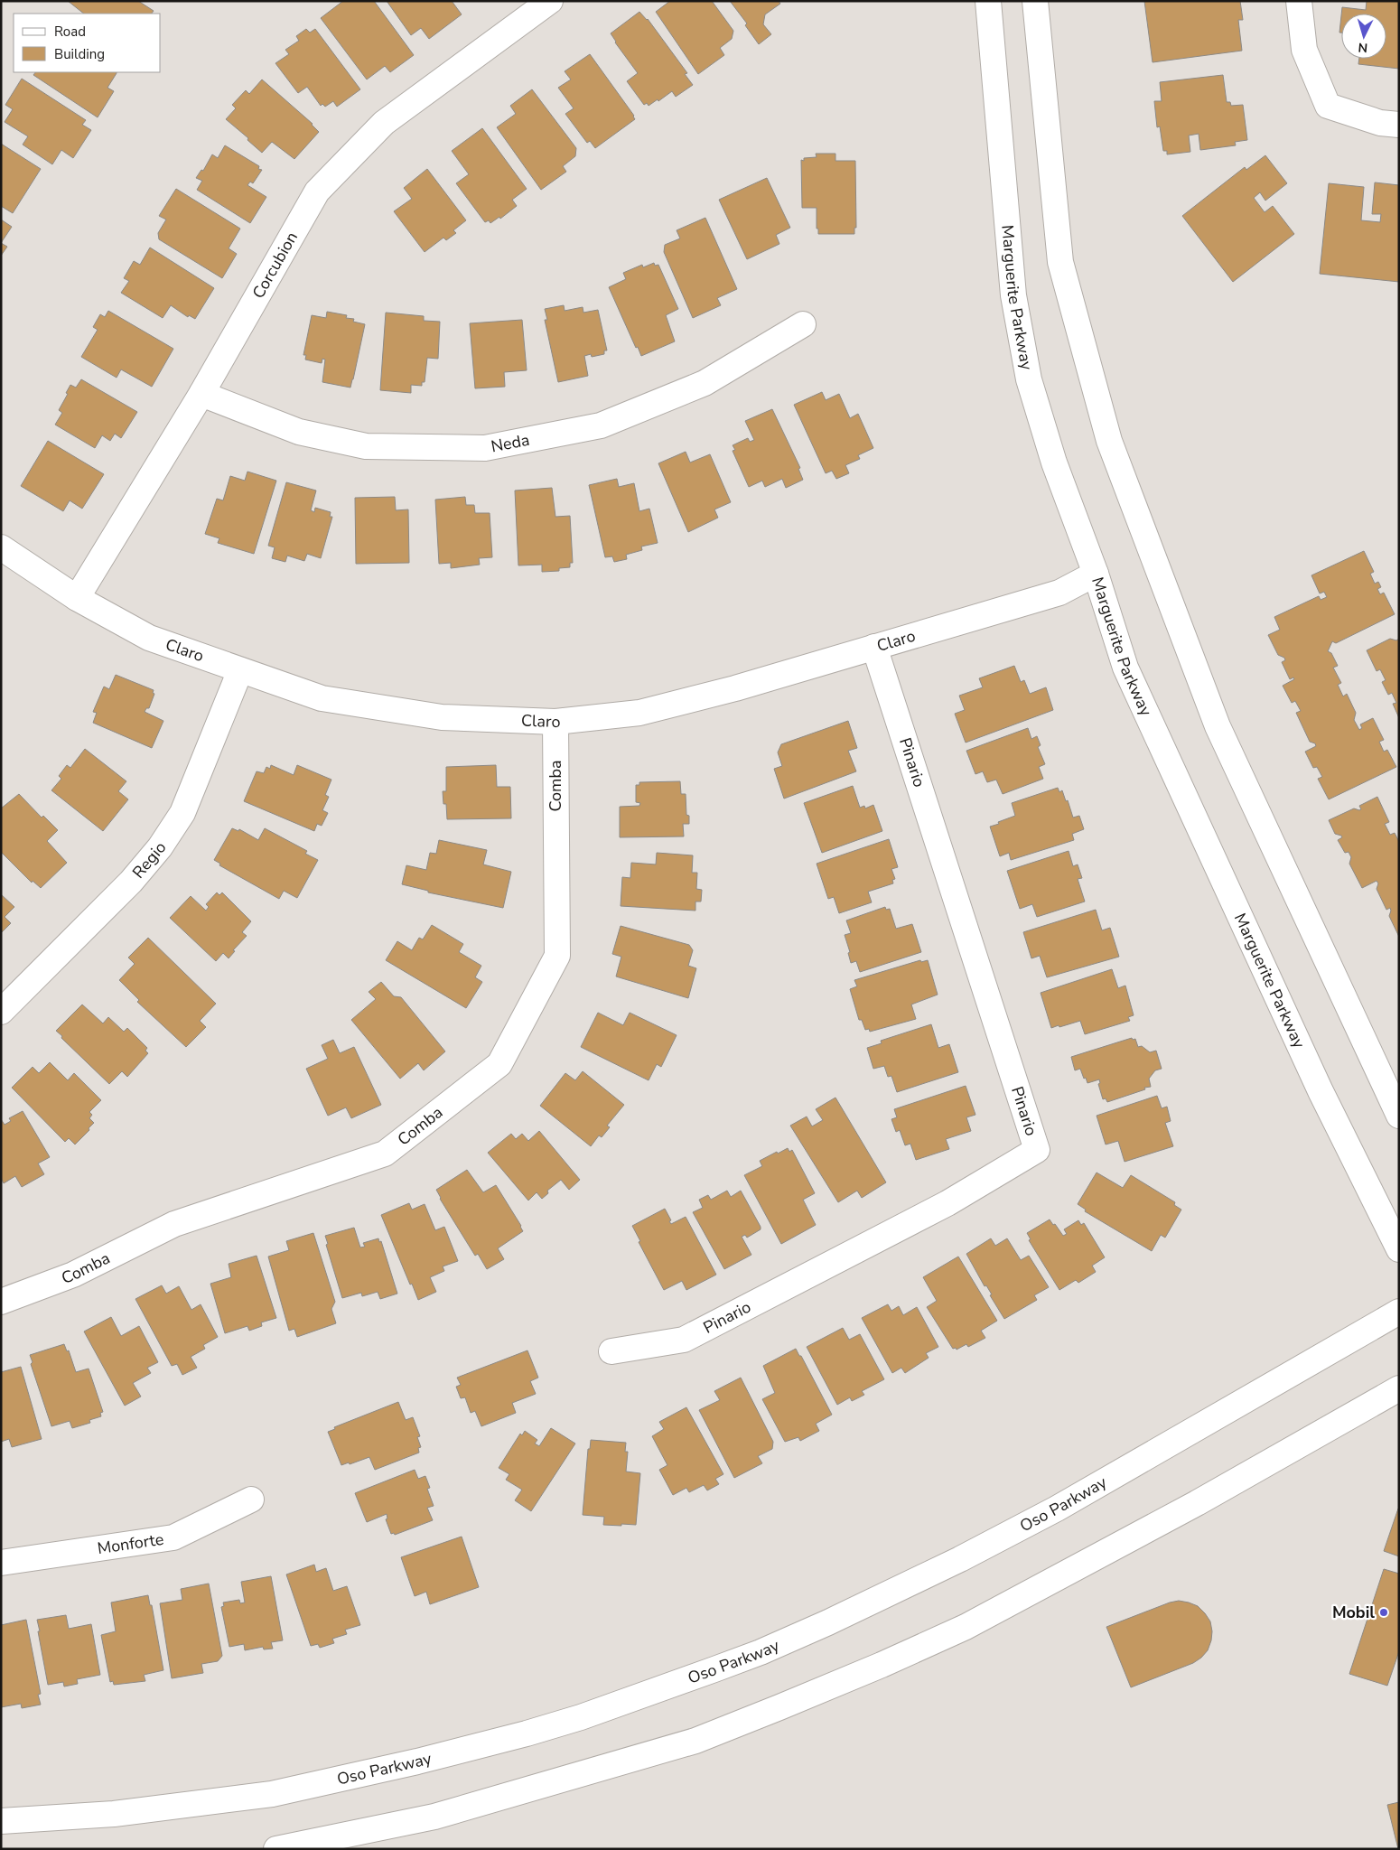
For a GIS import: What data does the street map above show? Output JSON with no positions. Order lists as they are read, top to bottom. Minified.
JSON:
{"streets":{"street":["Corcubion","Marguerite Parkway","Neda","Claro","Pinario","Comba","Regio","Oso Parkway","Monforte"]},"crossings":[["Corcubion","Neda"],["Corcubion","Claro"],["Marguerite Parkway","Claro"],["Claro","Pinario"],["Claro","Comba"],["Claro","Regio"]],"places":["Mobil"],"legend":["Road","Building"],"north":"bottom"}
